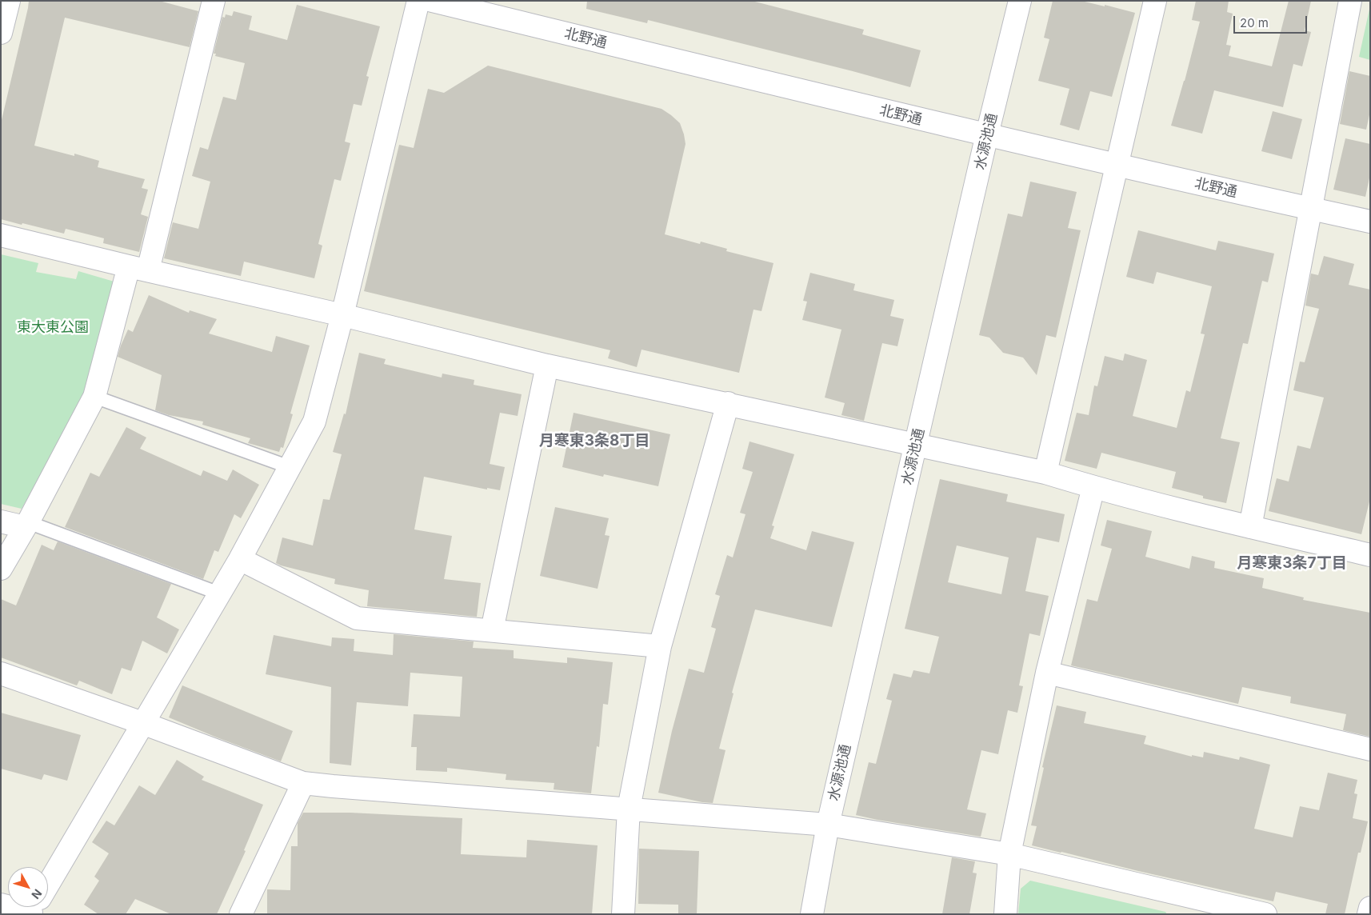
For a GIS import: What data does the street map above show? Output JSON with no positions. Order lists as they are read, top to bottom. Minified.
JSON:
{"streets":{"street":["北野通","水源池通"]},"crossings":[["北野通","水源池通"]],"districts":["月寒東3条8丁目","月寒東3条7丁目"],"parks":["東大東公園"],"scale_bar":"20 m","north":"bottom right"}
